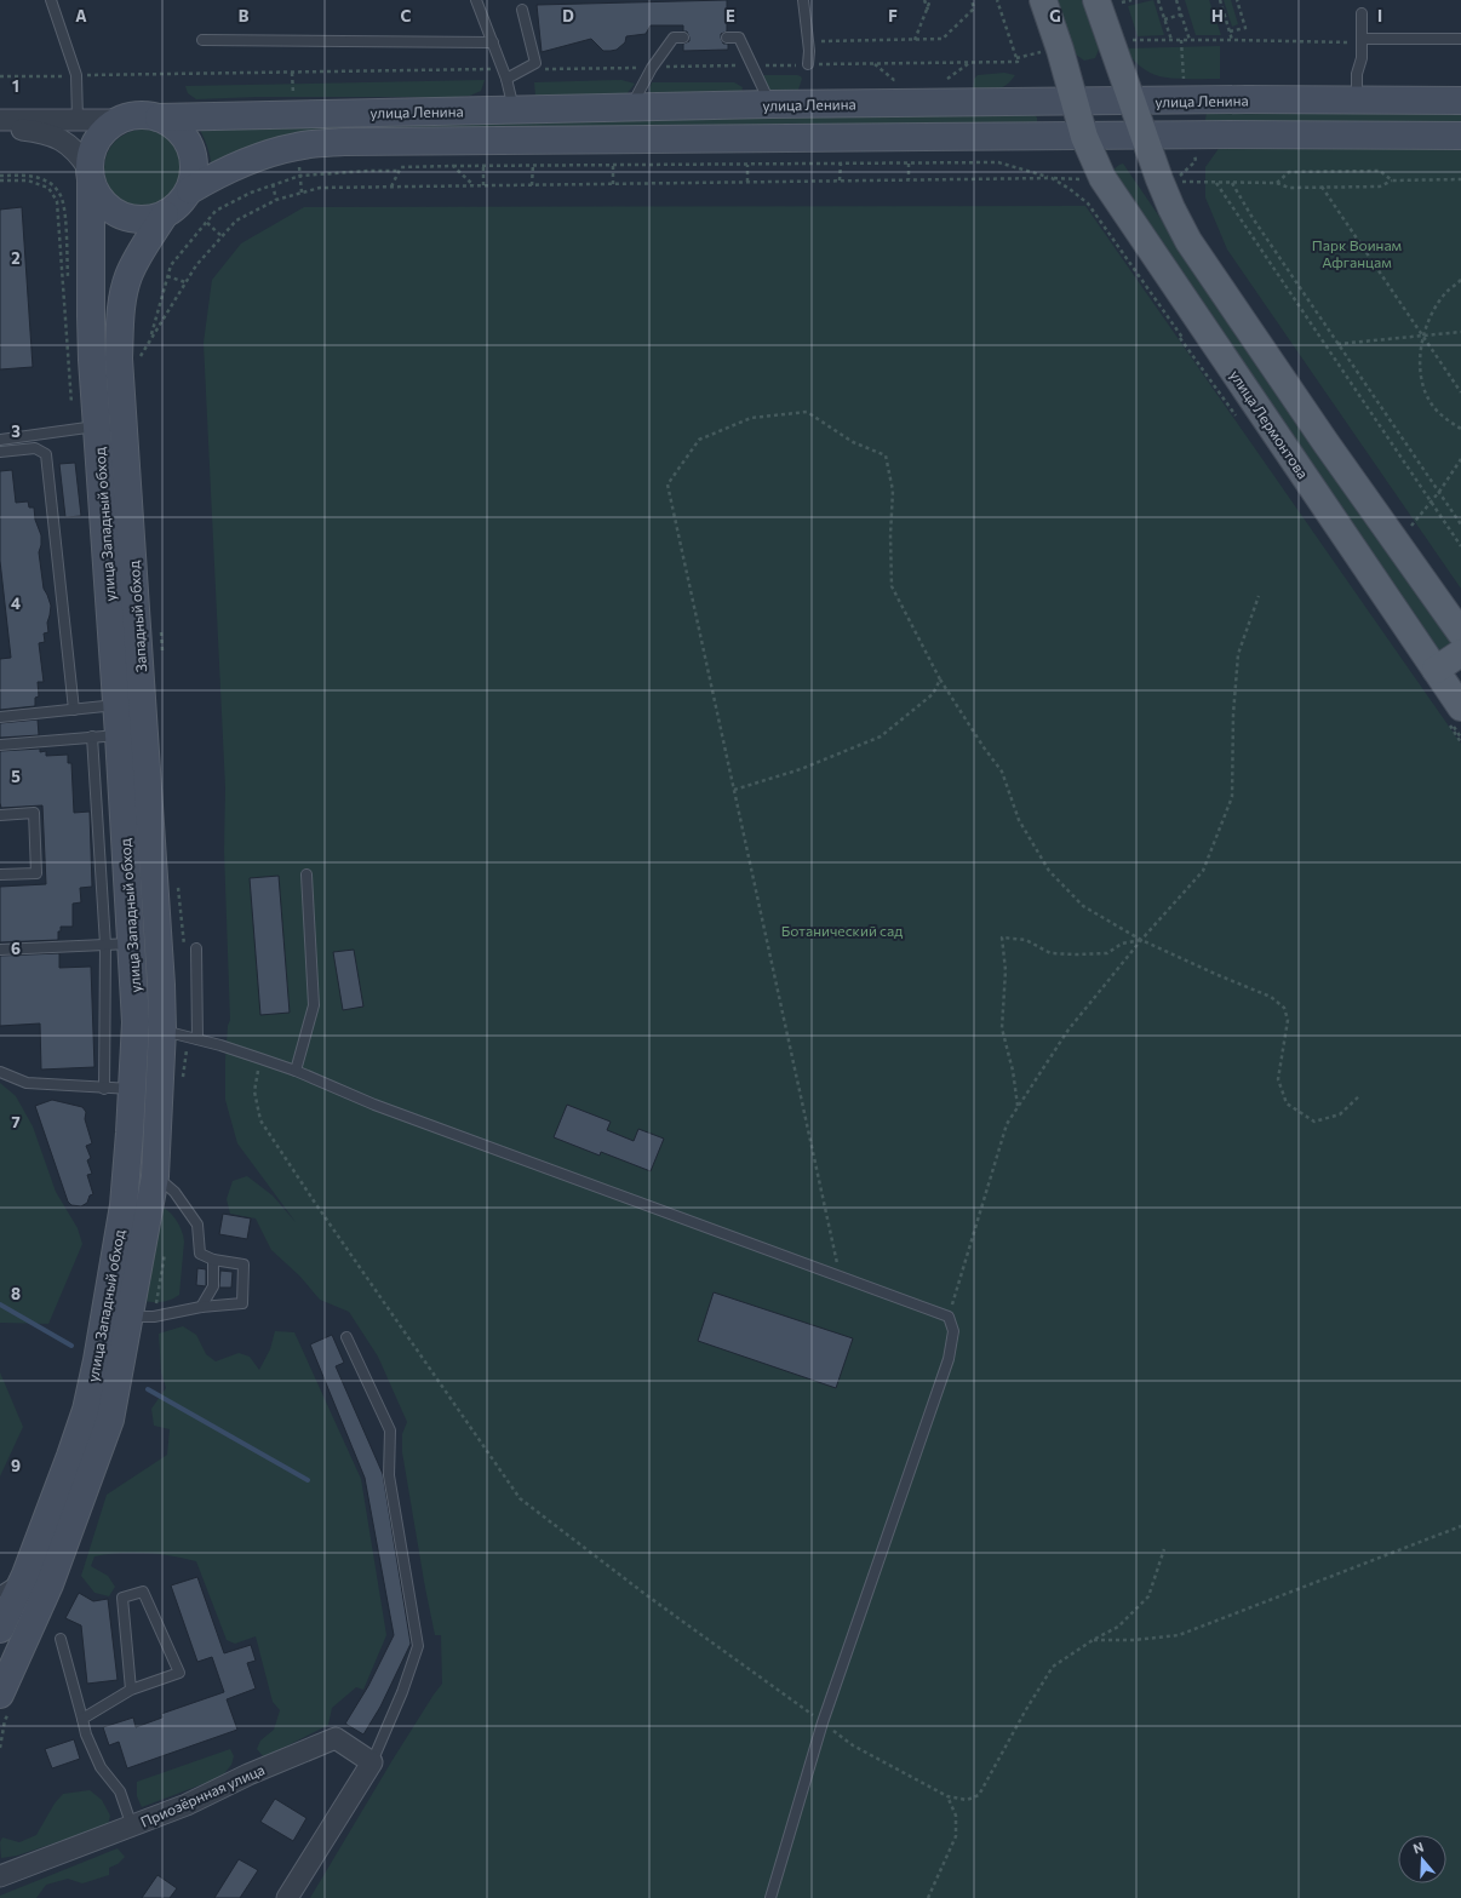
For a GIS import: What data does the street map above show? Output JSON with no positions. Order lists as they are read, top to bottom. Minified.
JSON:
{"streets":{"main road":["улица Ленина","улица Лермонтова","улица Западный обход","Западный обход"],"street":["Приозёрнная улица"]},"crossings":[["улица Ленина","улица Лермонтова"],["улица Ленина","улица Западный обход"],["улица Ленина","Западный обход"],["улица Западный обход","Западный обход"]],"parks":["Парк Воинам Афганцам","Ботанический сад"],"north":"top","grid":{"columns":["A","B","C","D","E","F","G","H","I"],"rows":["1","2","3","4","5","6","7","8","9"]}}
